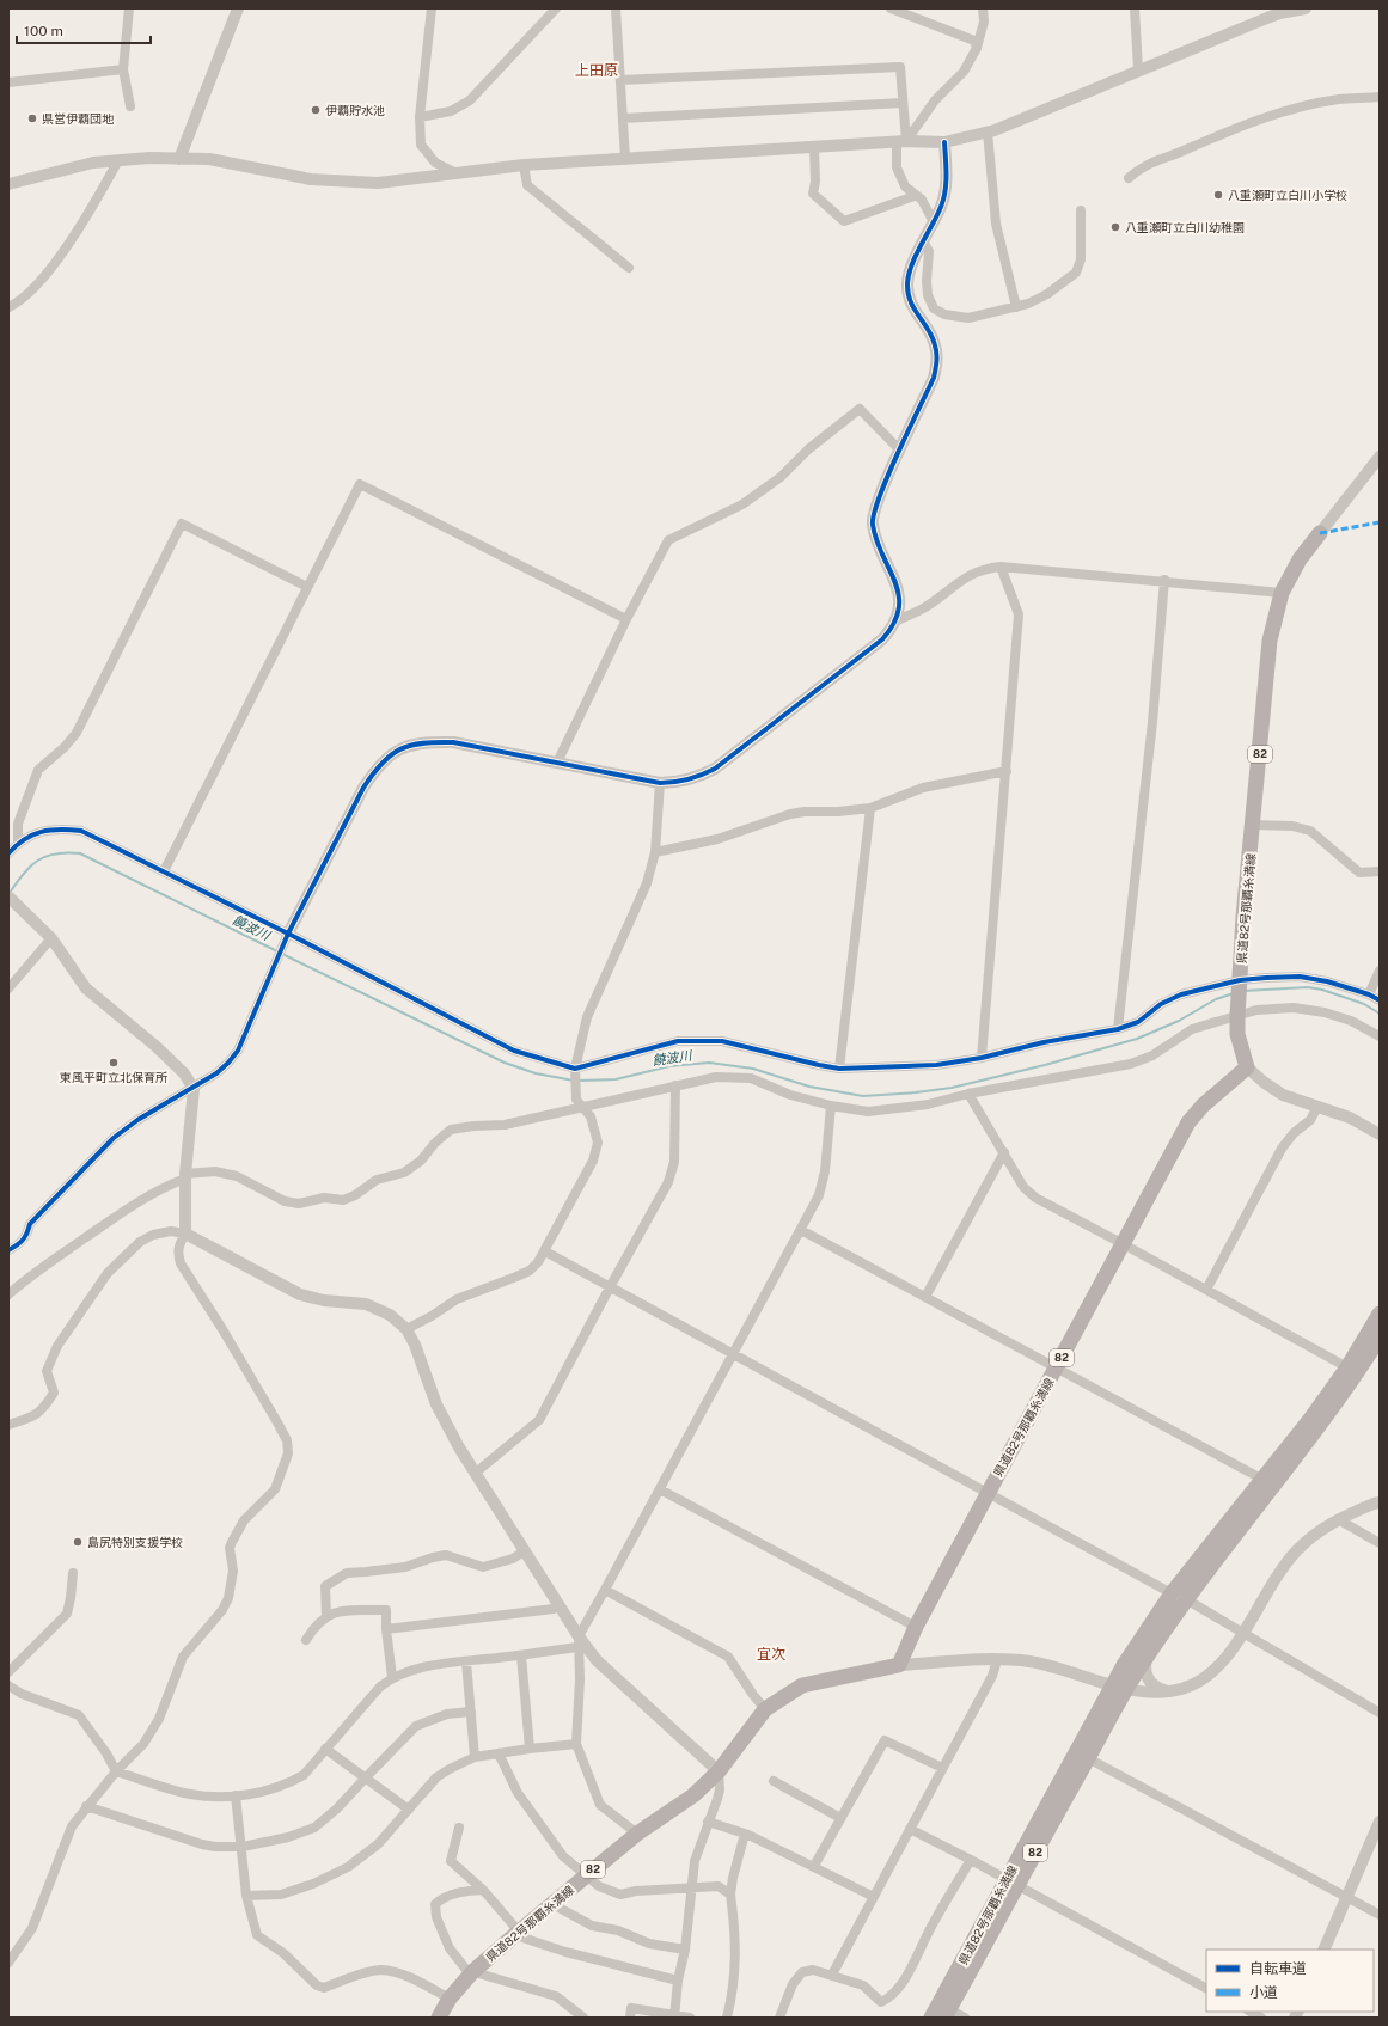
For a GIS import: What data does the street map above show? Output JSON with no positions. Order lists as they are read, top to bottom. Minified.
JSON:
{"streets":{"main road":["82","県道82号那覇糸満線"]},"districts":["上田原","宜次"],"water":["饒波川"],"places":["伊覇貯水池","県営伊覇団地","八重瀬町立白川小学校","八重瀬町立白川幼稚園","東風平町立北保育所","島尻特別支援学校"],"legend":["自転車道","小道"],"scale_bar":"100 m"}
